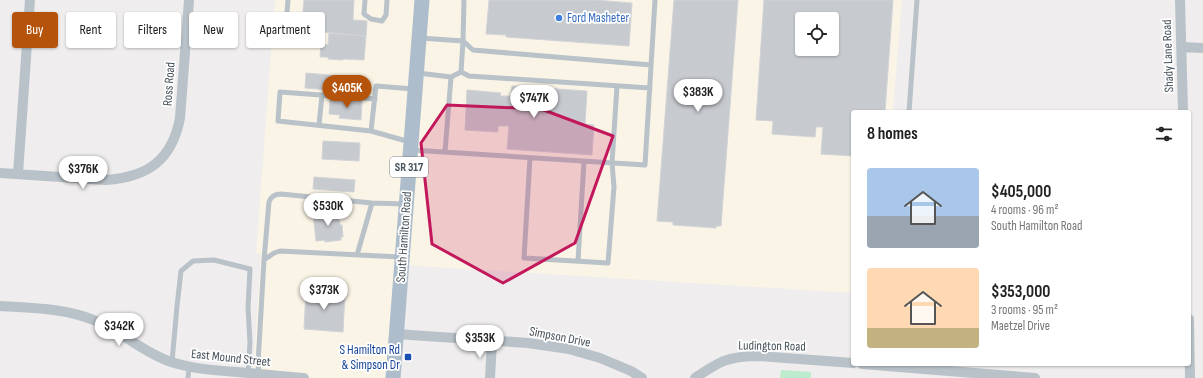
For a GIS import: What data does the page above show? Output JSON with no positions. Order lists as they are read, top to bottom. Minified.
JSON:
{"streets":{"main road":["SR 317","South Hamilton Road"],"street":["Shady Lane Road","Ross Road","Simpson Drive","Ludington Road","East Mound Street"]},"crossings":[["South Hamilton Road","Simpson Drive"]],"places":{"other":["Ford Masheter"],"transit":["S Hamilton Rd & Simpson Dr"]},"page":{"chip":["Buy","Rent","Filters","New","Apartment"],"price":["$405K","$383K","$747K","$376K","$530K","$373K","$342K","$353K"],"heading":"8 homes","list":[{"name":"$405,000","note":"4 rooms · 96 m² · South Hamilton Road"},{"name":"$353,000","note":"3 rooms · 95 m² · Maetzel Drive"}]}}
